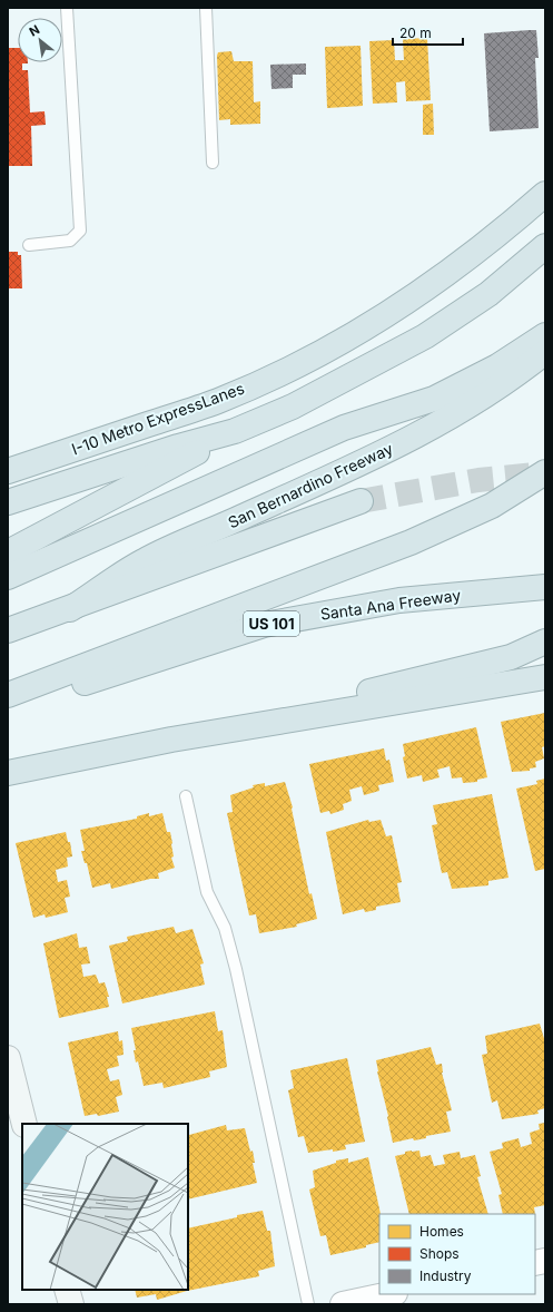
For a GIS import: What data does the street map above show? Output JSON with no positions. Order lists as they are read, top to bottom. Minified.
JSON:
{"streets":{"highway":["I-10 Metro ExpressLanes","San Bernardino Freeway","Santa Ana Freeway","US 101"]},"legend":["Homes","Shops","Industry"],"scale_bar":"20 m","north":"top left"}
